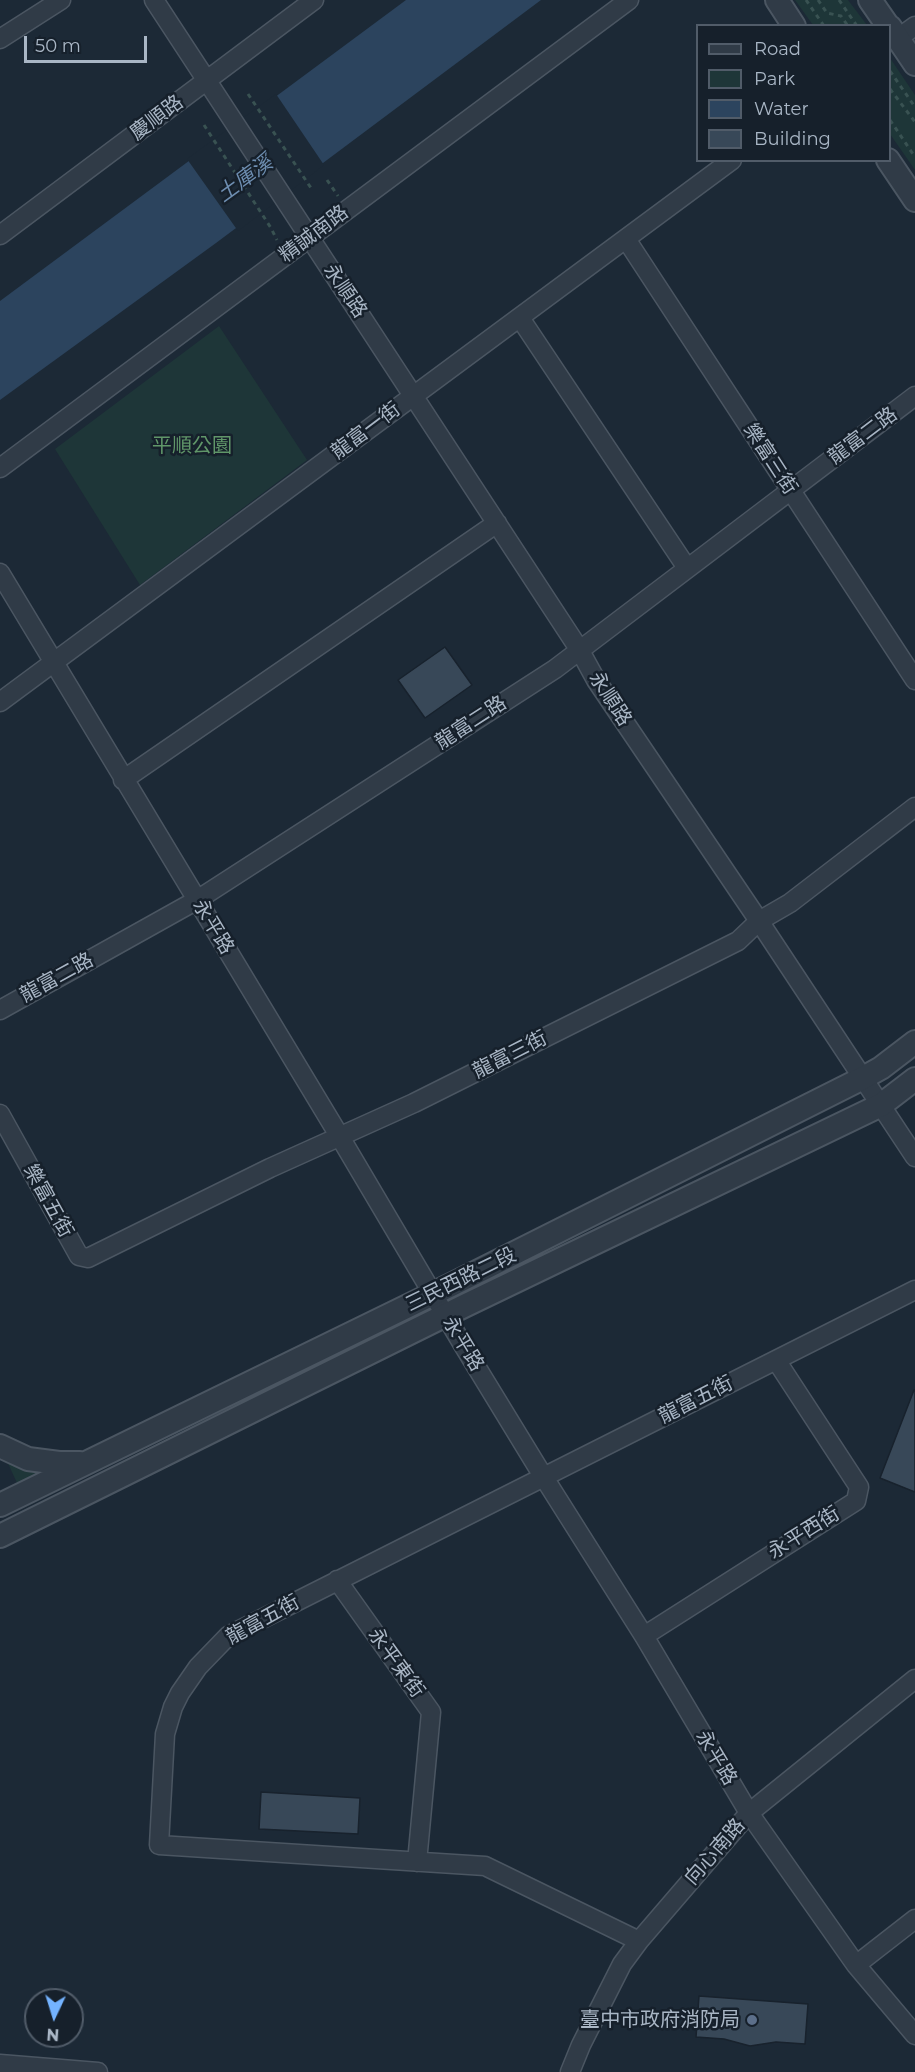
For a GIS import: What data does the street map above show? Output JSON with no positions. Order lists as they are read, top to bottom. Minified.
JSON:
{"streets":{"street":["慶順路","精誠南路","永順路","龍富一街","龍富二路","樂富三街","永平路","龍富三街","樂富五街","三民西路二段","龍富五街","永平西街","永平東街","向心南路"]},"crossings":[["慶順路","永順路"],["精誠南路","永順路"],["永順路","龍富一街"],["永順路","龍富二路"],["永順路","龍富三街"],["永順路","三民西路二段"],["龍富一街","樂富三街"],["龍富一街","永平路"],["龍富二路","樂富三街"],["龍富二路","永平路"],["永平路","龍富三街"],["永平路","三民西路二段"],["永平路","龍富五街"],["永平路","永平西街"],["永平路","向心南路"],["龍富三街","樂富五街"],["龍富五街","永平西街"],["龍富五街","永平東街"],["龍富五街","向心南路"]],"water":["土庫溪"],"parks":["平順公園"],"places":["臺中市政府消防局"],"legend":["Road","Park","Water","Building"],"scale_bar":"50 m","north":"bottom"}
